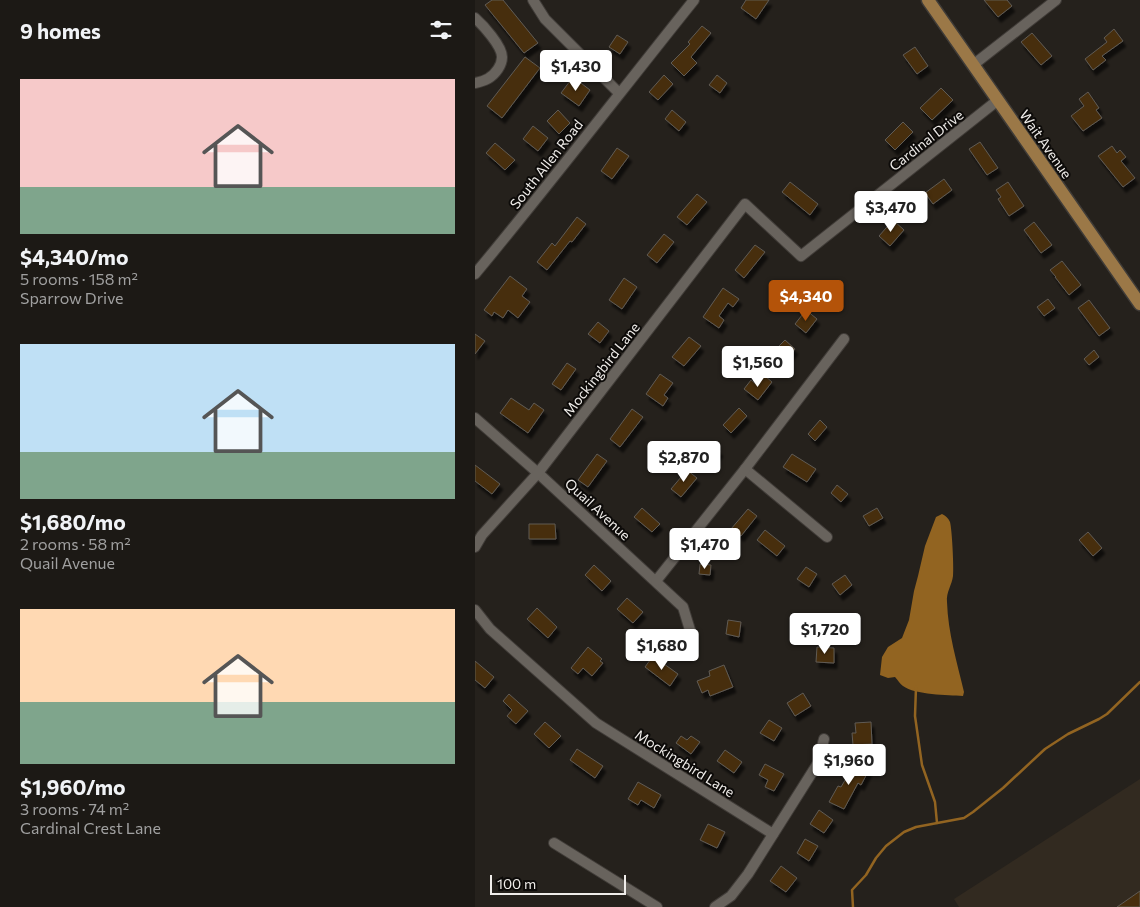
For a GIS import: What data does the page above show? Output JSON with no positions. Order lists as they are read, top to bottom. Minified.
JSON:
{"streets":{"main road":["Wait Avenue"],"street":["Cardinal Drive","South Allen Road","Mockingbird Lane","Quail Avenue"]},"crossings":[["Cardinal Drive","Wait Avenue"],["Cardinal Drive","Mockingbird Lane"],["Mockingbird Lane","Quail Avenue"]],"scale_bar":"100 m","page":{"heading":"9 homes","price":["$1,430","$3,470","$4,340","$1,560","$2,870","$1,470","$1,720","$1,680","$1,960"],"list":[{"name":"$4,340/mo","note":"5 rooms · 158 m² · Sparrow Drive"},{"name":"$1,680/mo","note":"2 rooms · 58 m² · Quail Avenue"},{"name":"$1,960/mo","note":"3 rooms · 74 m² · Cardinal Crest Lane"}],"scale":"100 m"}}
